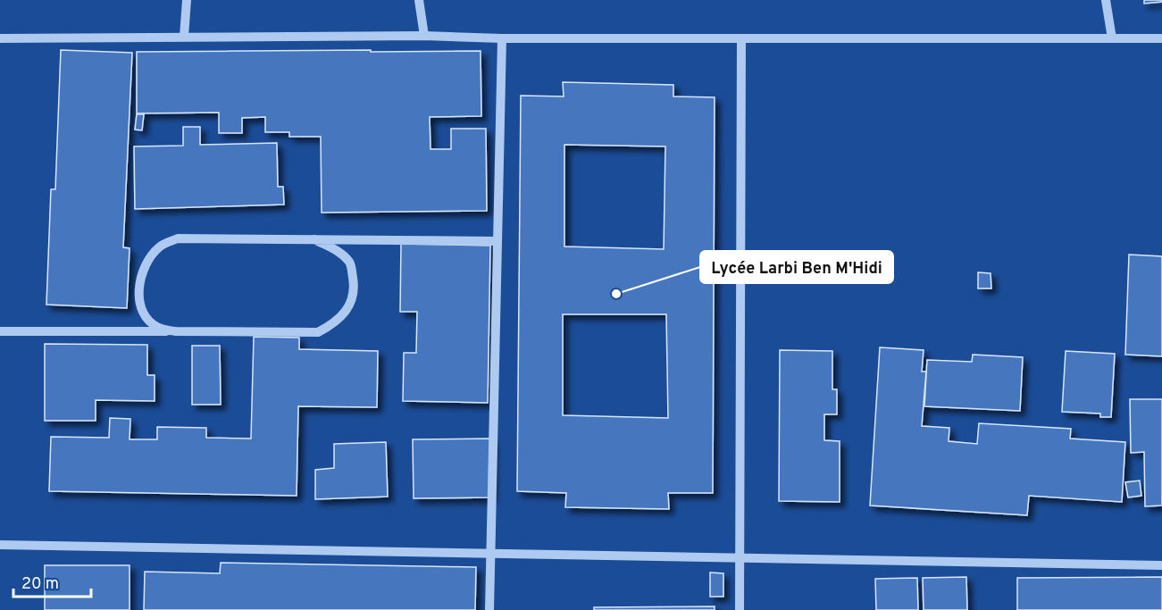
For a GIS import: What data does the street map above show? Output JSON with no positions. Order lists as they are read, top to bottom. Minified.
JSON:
{"places":["Lycée Larbi Ben M'Hidi"],"scale_bar":"20 m"}
